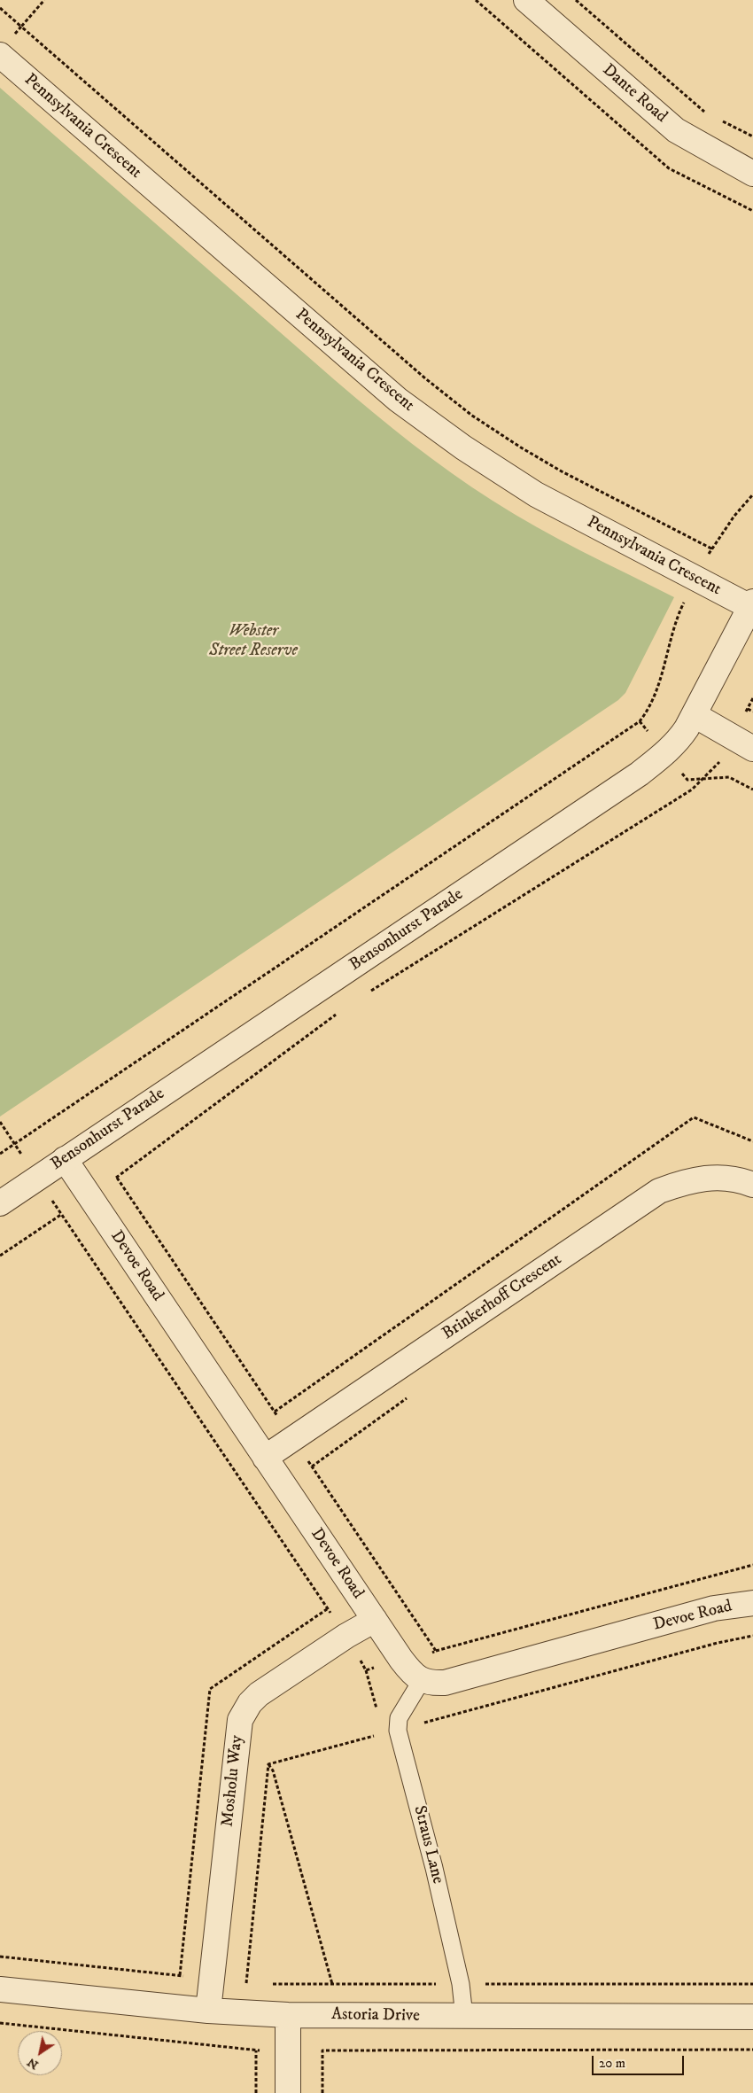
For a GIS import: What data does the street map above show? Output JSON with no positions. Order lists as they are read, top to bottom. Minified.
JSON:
{"streets":{"street":["Dante Road","Pennsylvania Crescent","Bensonhurst Parade","Devoe Road","Brinkerhoff Crescent","Mosholu Way","Astoria Drive"],"lane":["Straus Lane"]},"crossings":[["Pennsylvania Crescent","Bensonhurst Parade"],["Bensonhurst Parade","Devoe Road"],["Devoe Road","Brinkerhoff Crescent"],["Devoe Road","Mosholu Way"],["Mosholu Way","Astoria Drive"],["Straus Lane","Astoria Drive"]],"parks":["Webster Street Reserve"],"scale_bar":"20 m","north":"bottom left"}
